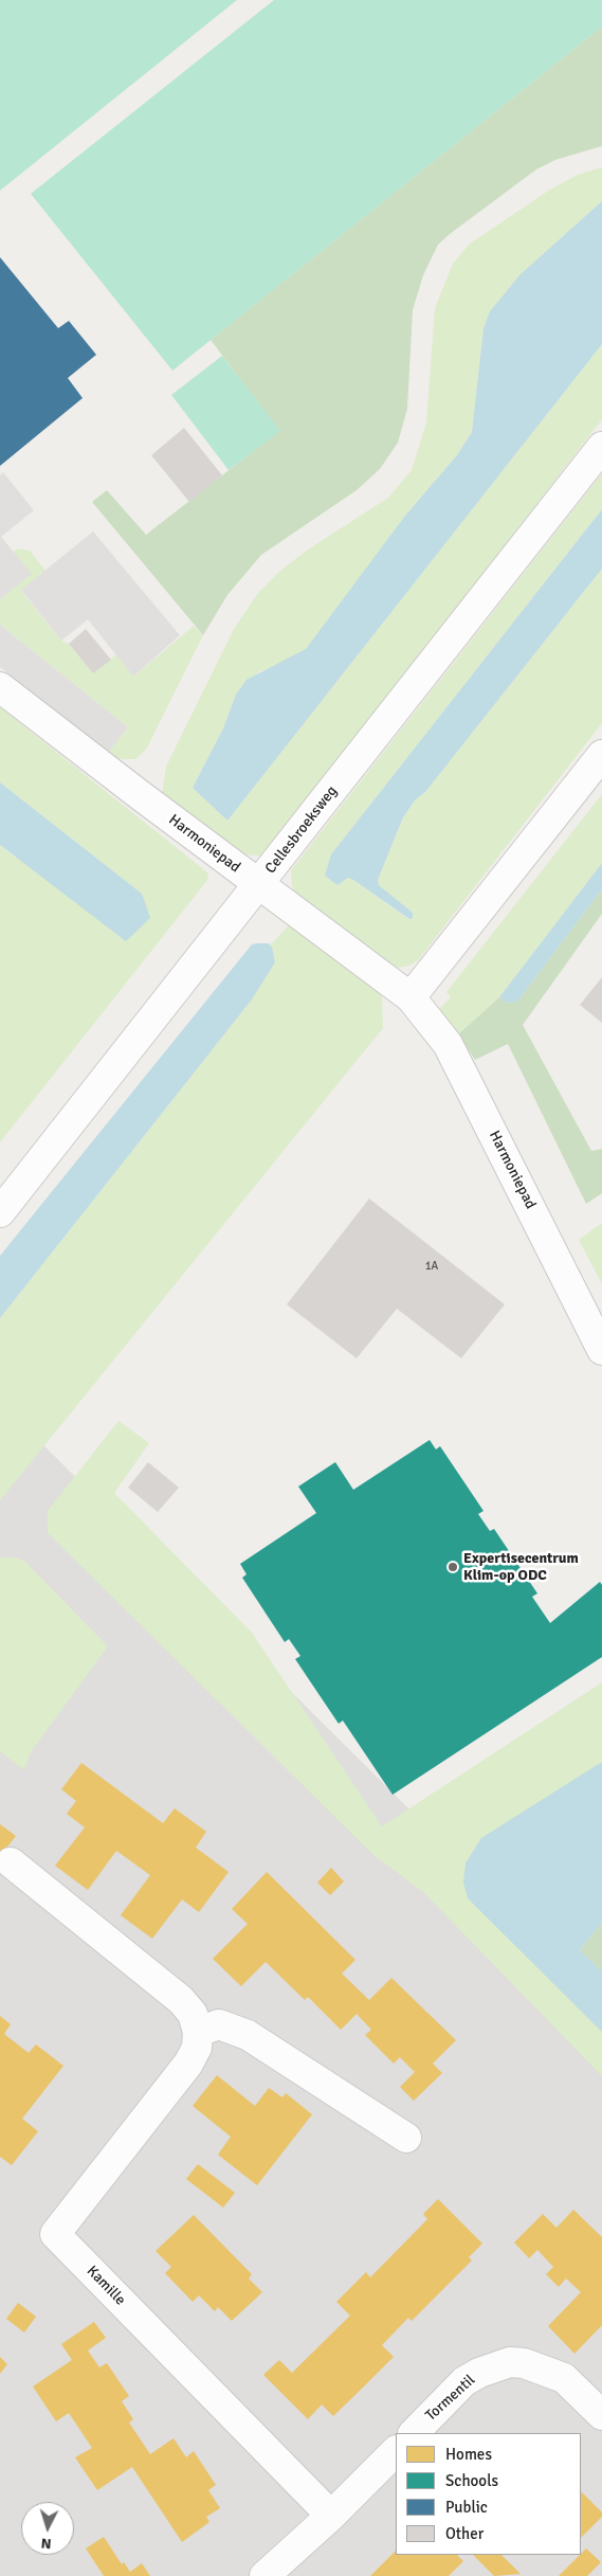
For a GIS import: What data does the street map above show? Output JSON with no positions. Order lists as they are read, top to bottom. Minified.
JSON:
{"streets":{"street":["Cellesbroeksweg","Harmoniepad","Kamille","Tormentil"]},"crossings":[["Cellesbroeksweg","Harmoniepad"]],"places":["Expertisecentrum Klim-op ODC"],"house_numbers":["1A"],"legend":["Homes","Schools","Public","Other"],"north":"bottom"}
